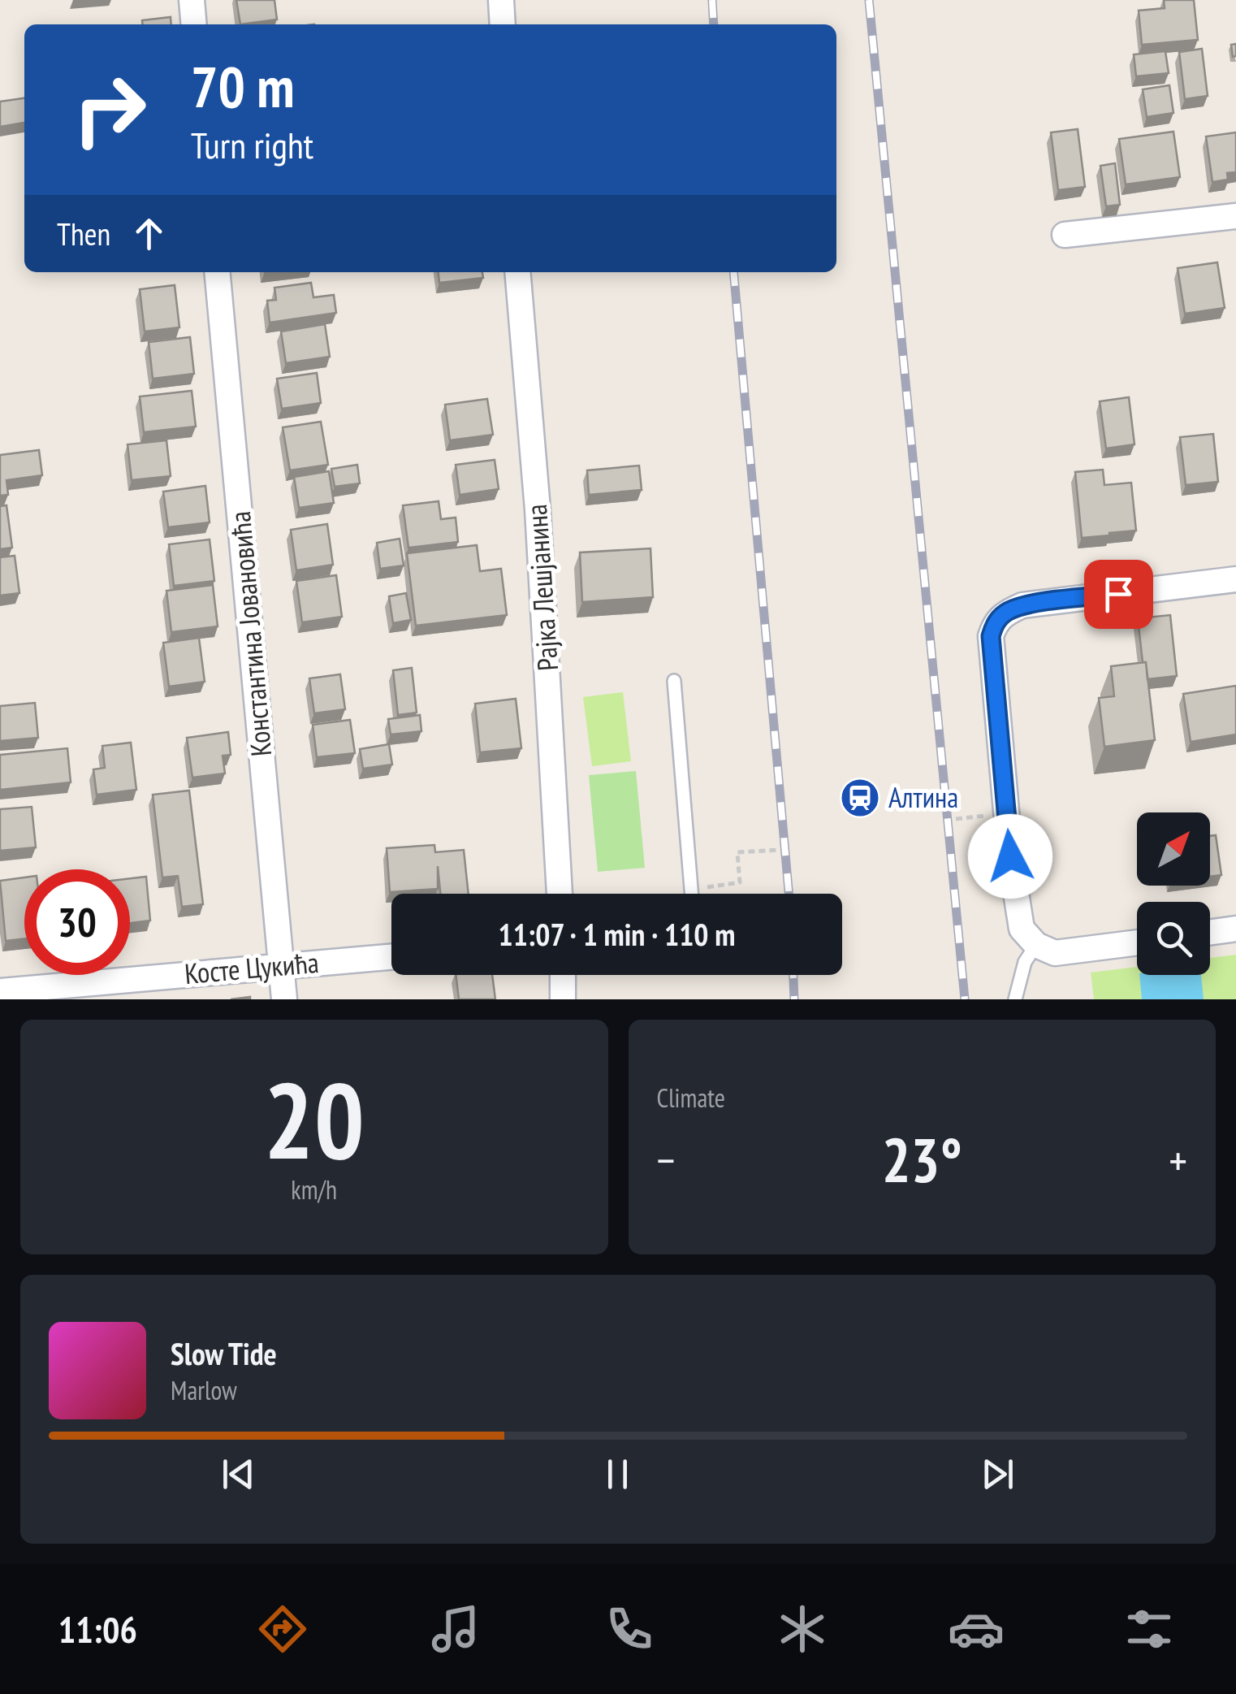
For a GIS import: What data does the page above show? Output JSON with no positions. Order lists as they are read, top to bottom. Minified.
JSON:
{"streets":{"street":["Рајка Лешјанина","Константина Јовановића","Косте Цукића"]},"crossings":[["Константина Јовановића","Косте Цукића"]],"places":{"station":["Алтина"]},"north":"top right","page":{"turn":["70 m","Turn right"],"then":"Then","limit":"30","trip":"11:07 · 1 min · 110 m","tile":[["20","km/h"],"Climate"],"heat":["−","23°","+"],"song":["Slow Tide","Marlow"],"tabs":"11:06"}}
